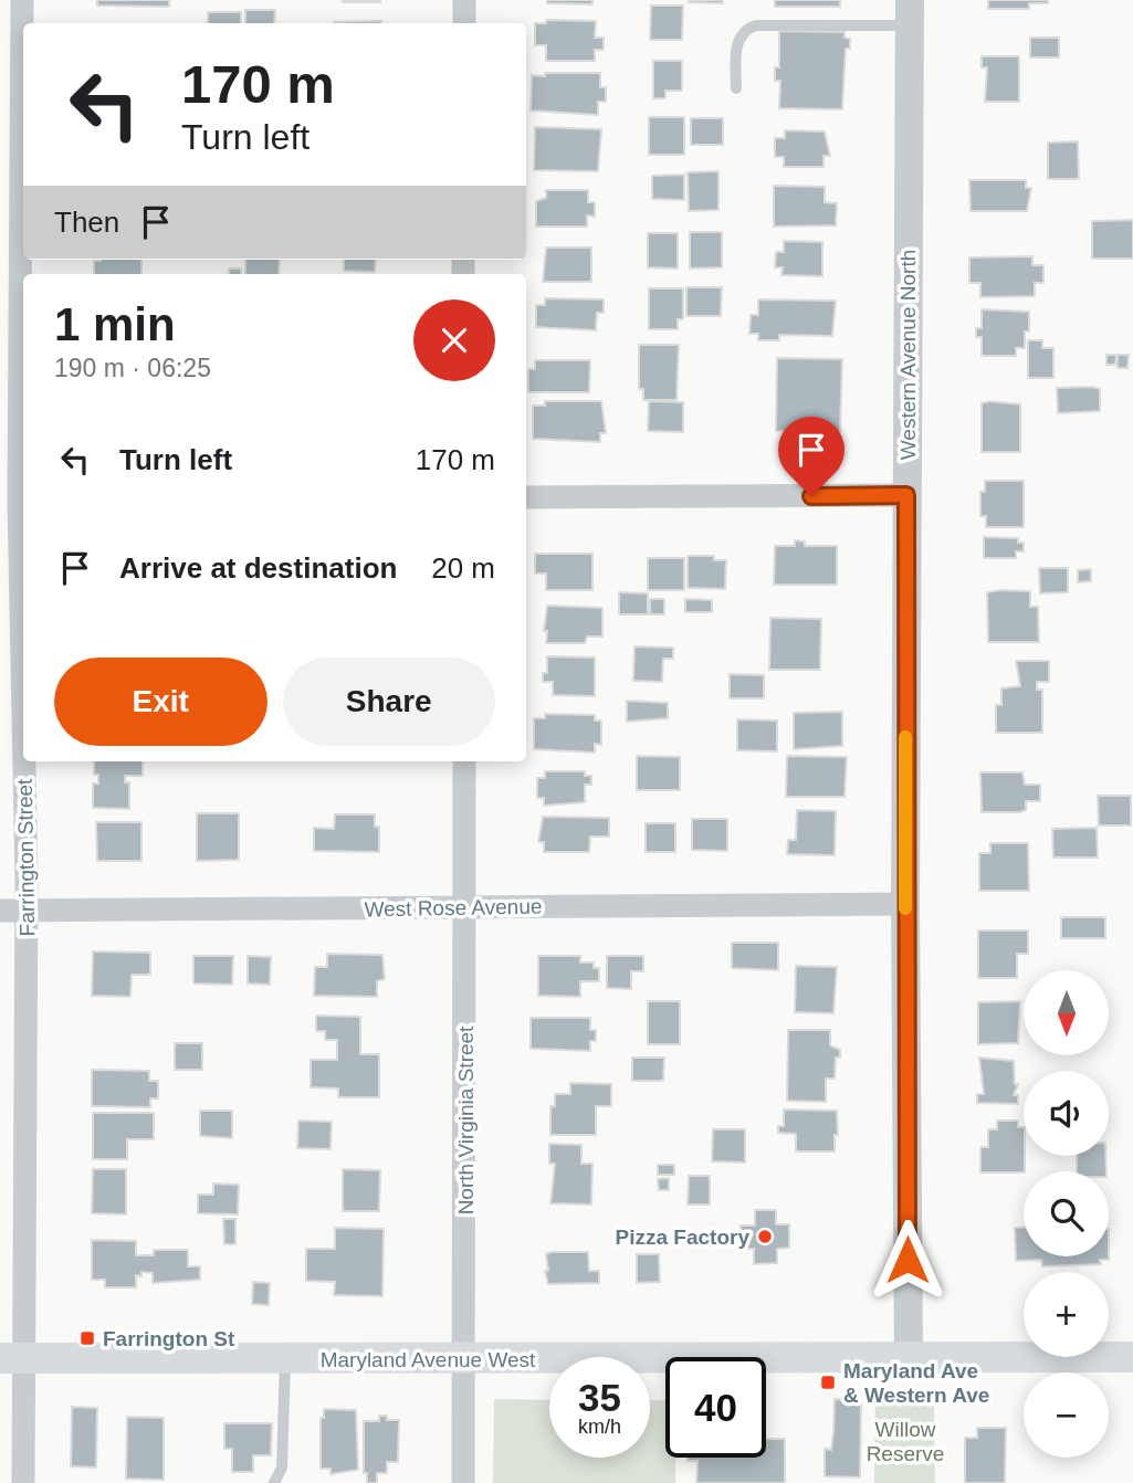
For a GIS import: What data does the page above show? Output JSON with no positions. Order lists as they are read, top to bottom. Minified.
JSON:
{"streets":{"main road":["Maryland Avenue West"],"street":["Western Avenue North","Farrington Street","West Rose Avenue","North Virginia Street"]},"crossings":[["Western Avenue North","West Rose Avenue"],["Western Avenue North","Maryland Avenue West"],["Farrington Street","West Rose Avenue"],["Farrington Street","Maryland Avenue West"],["West Rose Avenue","North Virginia Street"],["North Virginia Street","Maryland Avenue West"]],"parks":["Willow Reserve"],"places":{"other":["Pizza Factory"],"transit":["Farrington St","Maryland Ave & Western Ave"]},"north":"bottom","page":{"turn":["170 m","Turn left"],"then":"Then","heading":["1 min","190 m · 06:25"],"list":[{"name":"Turn left","value":"170 m"},{"name":"Arrive at destination","value":"20 m"}],"buttons":["Exit","Share"],"map_buttons":["+","−"],"speed":"35 km/h","limit":"40"}}
